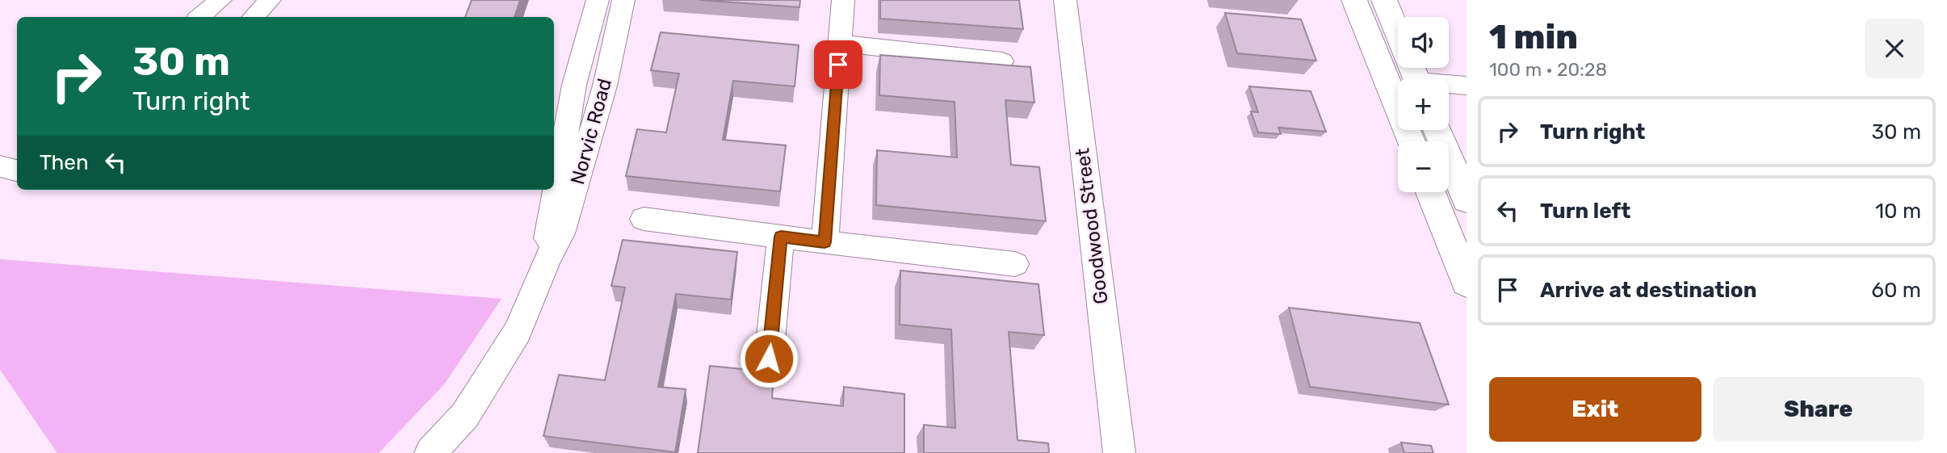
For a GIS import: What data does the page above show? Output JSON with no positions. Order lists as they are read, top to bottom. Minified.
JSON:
{"streets":{"street":["Norvic Road","Goodwood Street"]},"page":{"heading":["1 min","100 m · 20:28"],"map_buttons":["+","−"],"turn":["30 m","Turn right"],"list":[{"name":"Turn right","value":"30 m"},{"name":"Turn left","value":"10 m"},{"name":"Arrive at destination","value":"60 m"}],"then":"Then","buttons":["Exit","Share"]}}
